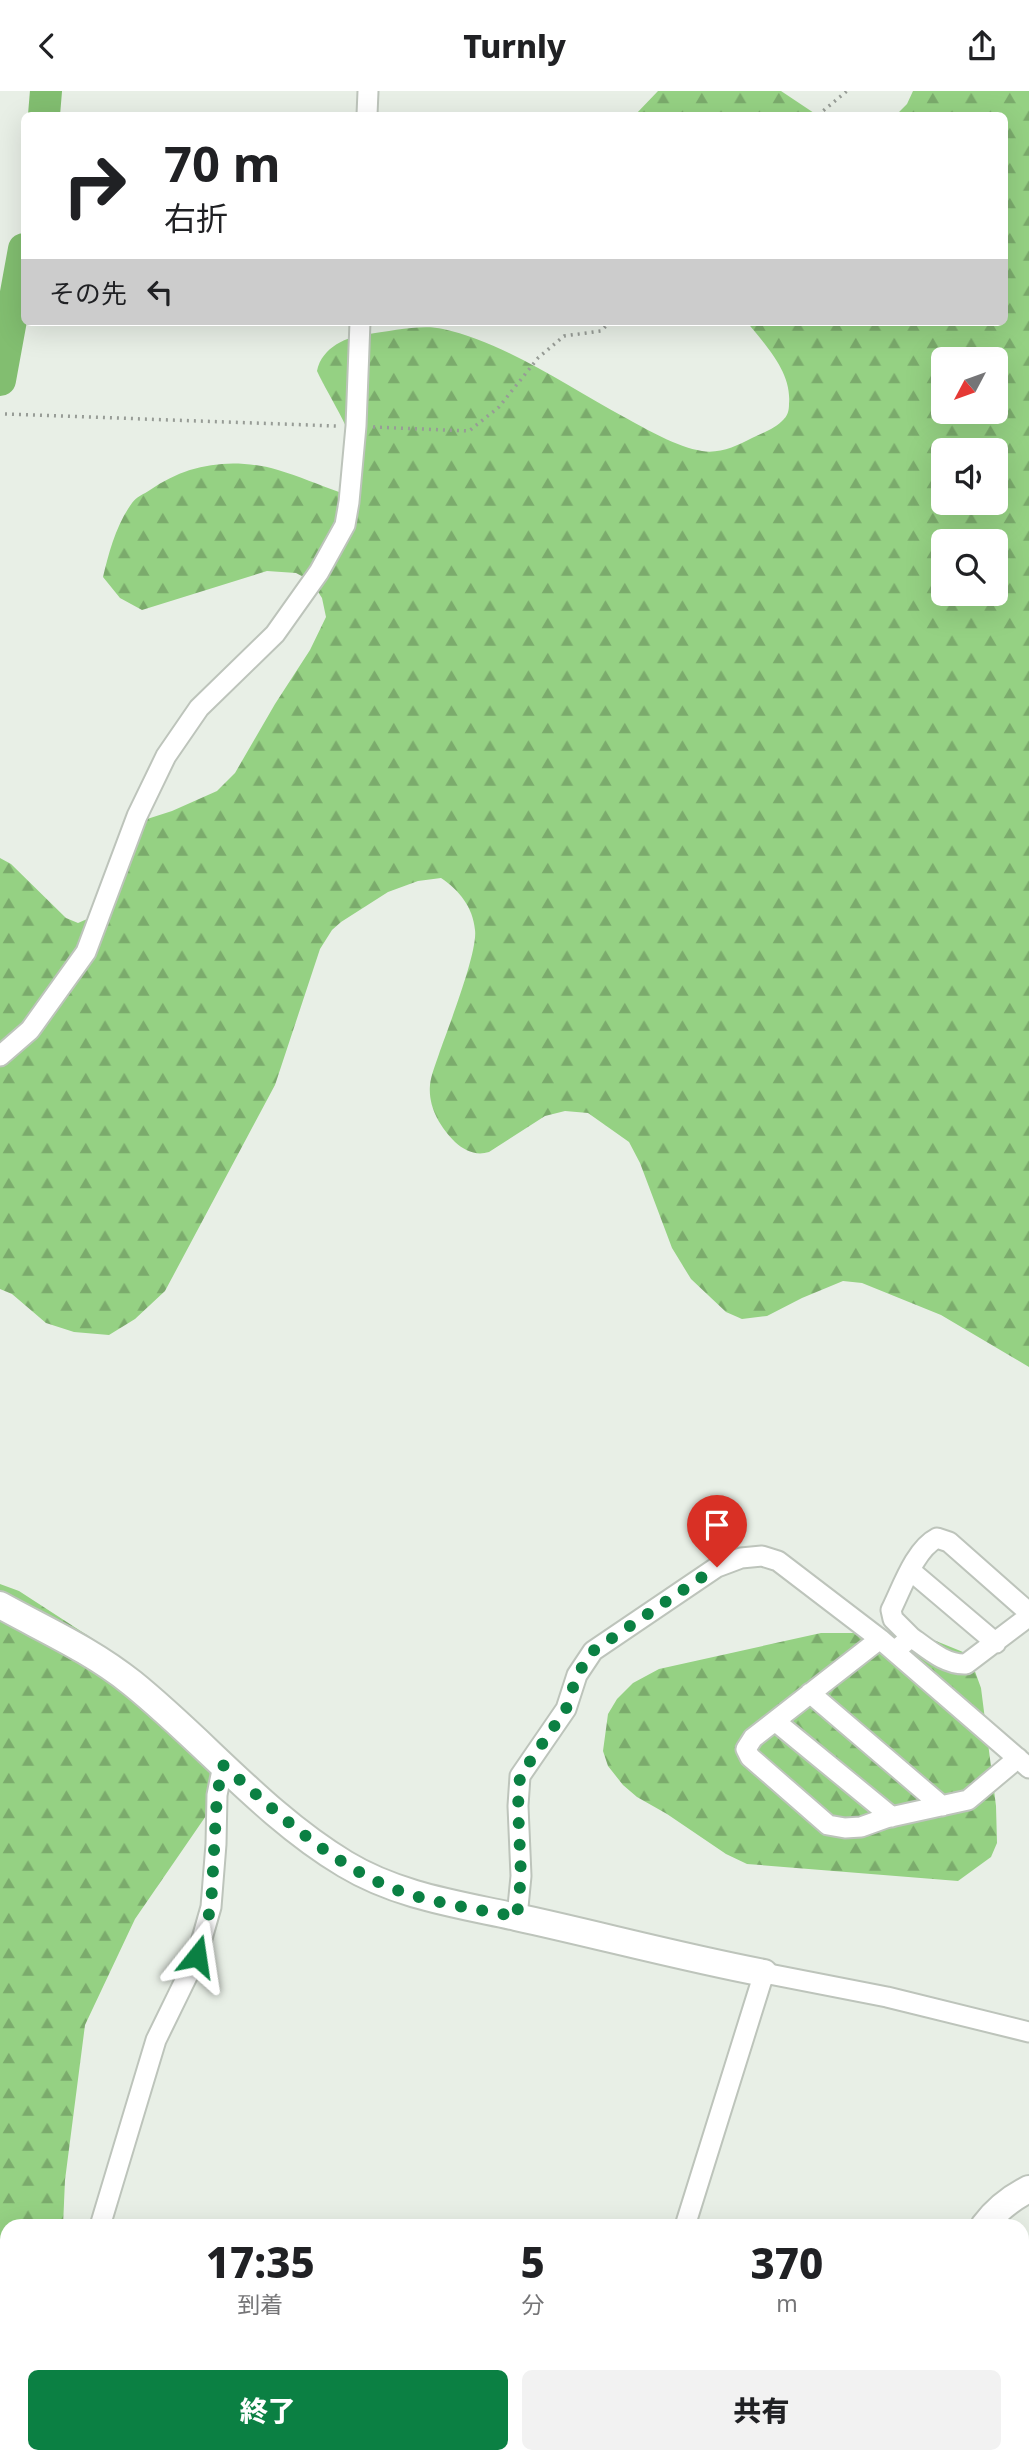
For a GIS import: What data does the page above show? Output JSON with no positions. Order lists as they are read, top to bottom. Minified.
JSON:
{"north":"bottom left","page":{"header":"Turnly","turn":["70 m","右折"],"then":"その先","eta":["17:35","到着","5","分","370","m"],"buttons":["終了","共有"]}}
